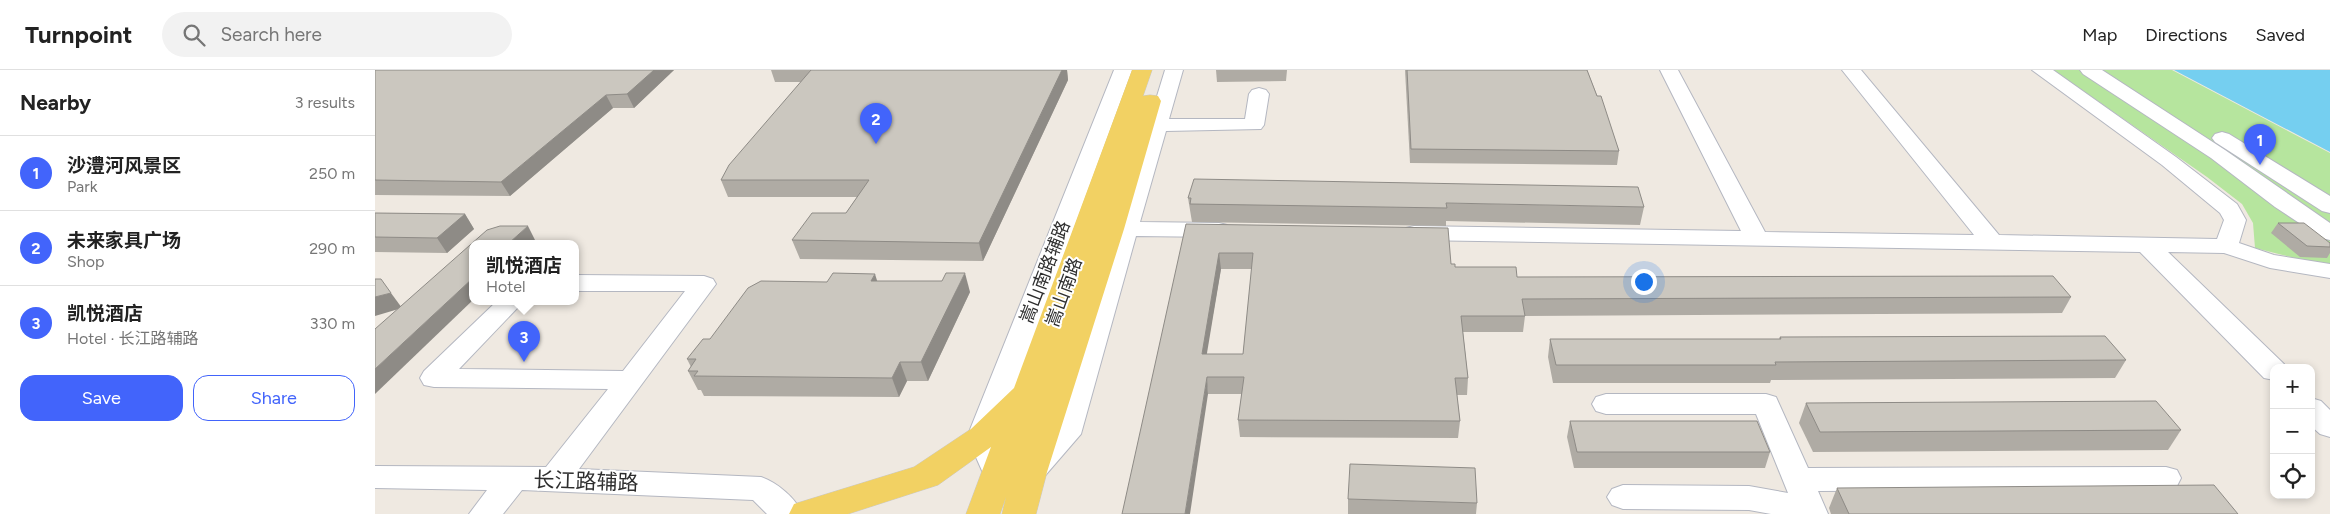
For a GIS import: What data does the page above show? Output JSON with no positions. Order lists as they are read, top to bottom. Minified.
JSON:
{"streets":{"main road":["嵩山南路"],"street":["嵩山南路辅路","长江路辅路"]},"page":{"header":"Turnpoint","search":"Search here","nav":["Map","Directions","Saved"],"heading":["Nearby","3 results"],"pins":["2","1","3"],"list":[{"mark":"1","name":"沙澧河风景区","note":"Park","value":"250 m"},{"mark":"2","name":"未来家具广场","note":"Shop","value":"290 m"},{"mark":"3","name":"凯悦酒店","note":"Hotel · 长江路辅路","value":"330 m"}],"popup":["凯悦酒店","Hotel"],"buttons":["Save","Share"],"map_buttons":["+","−"]}}
